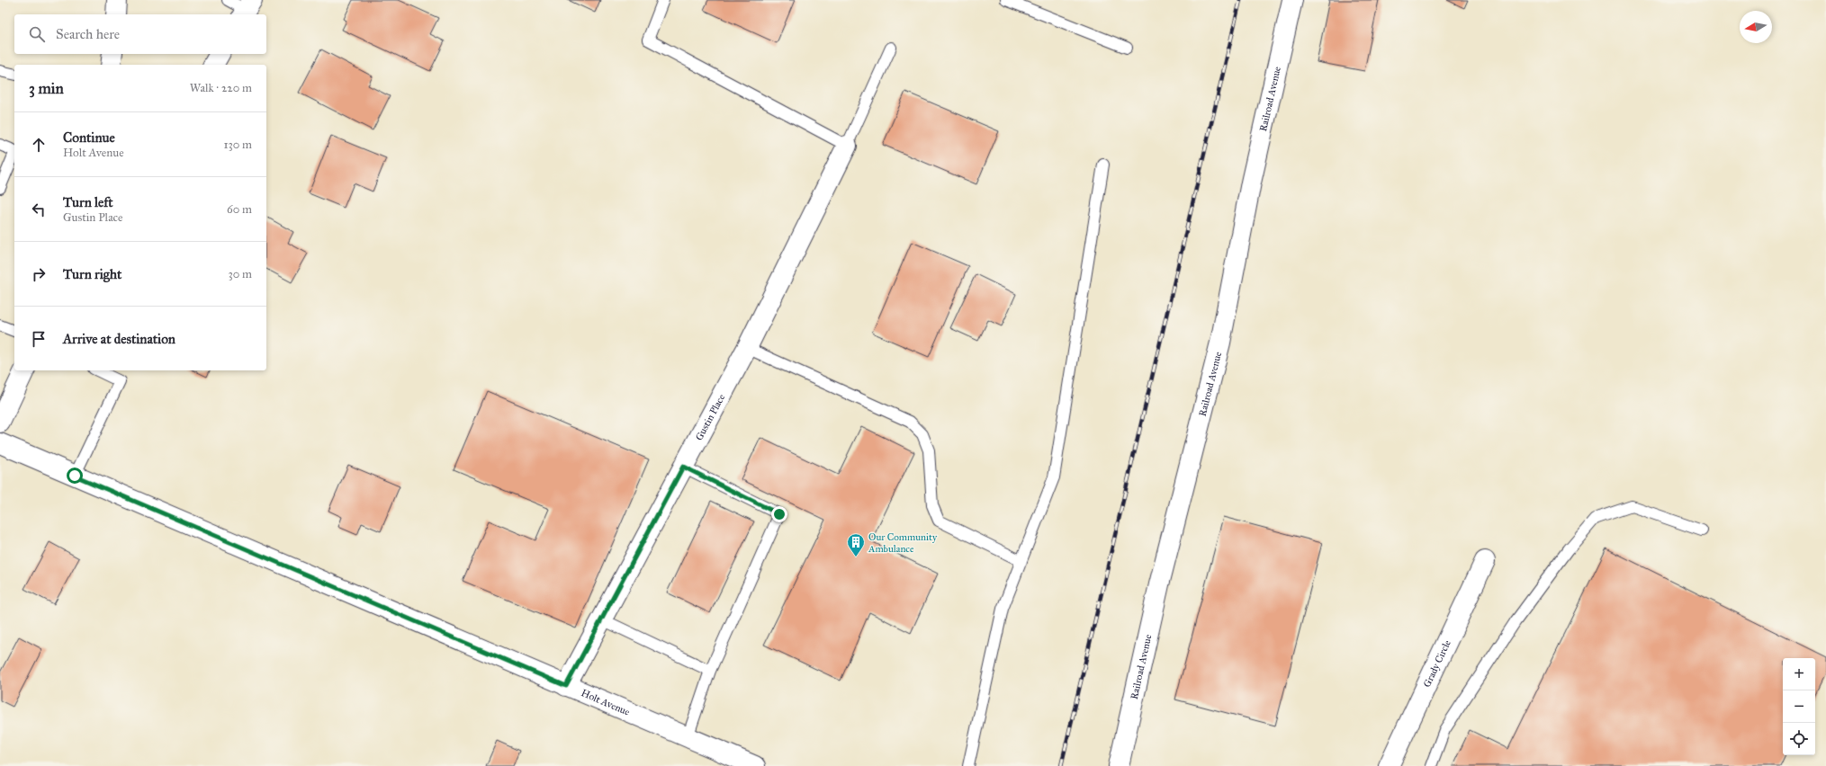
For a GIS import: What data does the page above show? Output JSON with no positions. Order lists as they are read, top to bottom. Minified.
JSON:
{"streets":{"street":["Railroad Avenue","Gustin Place","Grady Circle","Holt Avenue"]},"crossings":[["Gustin Place","Holt Avenue"]],"places":{"building":["Our Community Ambulance"]},"north":"left","page":{"search":"Search here","heading":["3 min","Walk · 220 m"],"list":[["Continue","Holt Avenue","130 m"],["Turn left","Gustin Place","60 m"],["Turn right","30 m"],"Arrive at destination"],"map_buttons":["+","−"]}}
